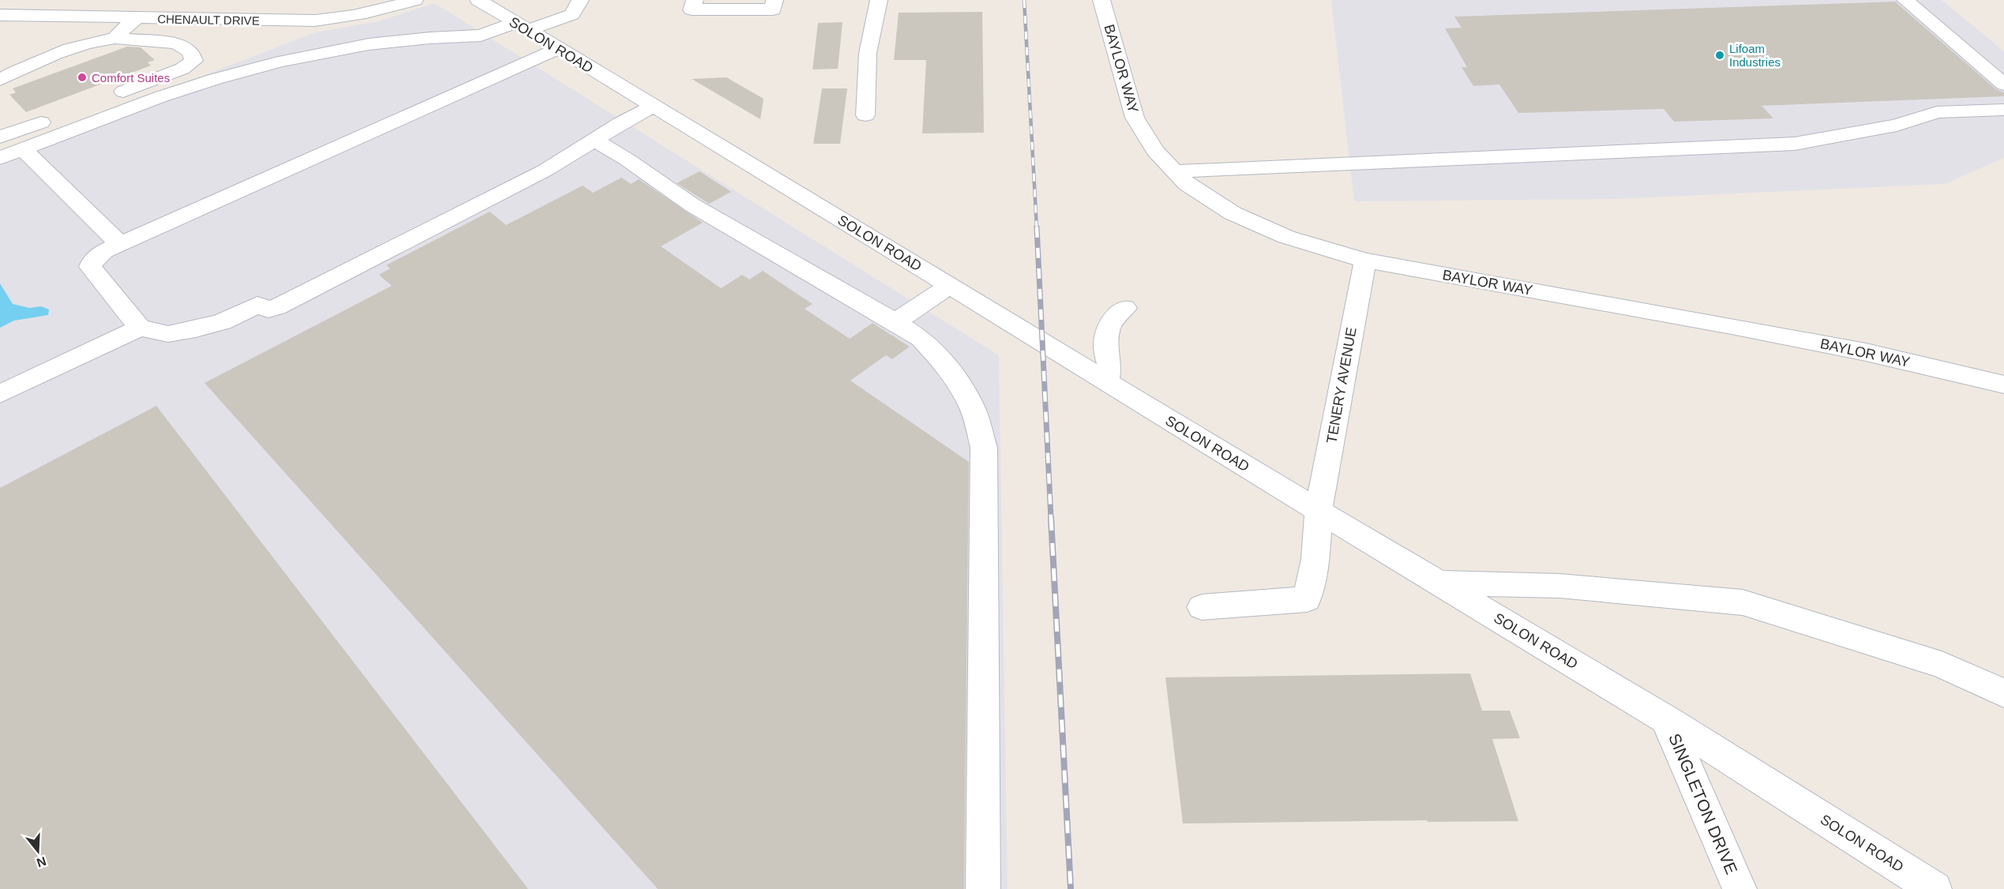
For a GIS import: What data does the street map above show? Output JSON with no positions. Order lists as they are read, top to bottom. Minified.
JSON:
{"streets":{"street":["CHENAULT DRIVE","SOLON ROAD","BAYLOR WAY","TENERY AVENUE","SINGLETON DRIVE"]},"crossings":[["SOLON ROAD","TENERY AVENUE"],["SOLON ROAD","SINGLETON DRIVE"],["BAYLOR WAY","TENERY AVENUE"]],"places":["Lifoam Industries","Comfort Suites"],"north":"bottom"}
